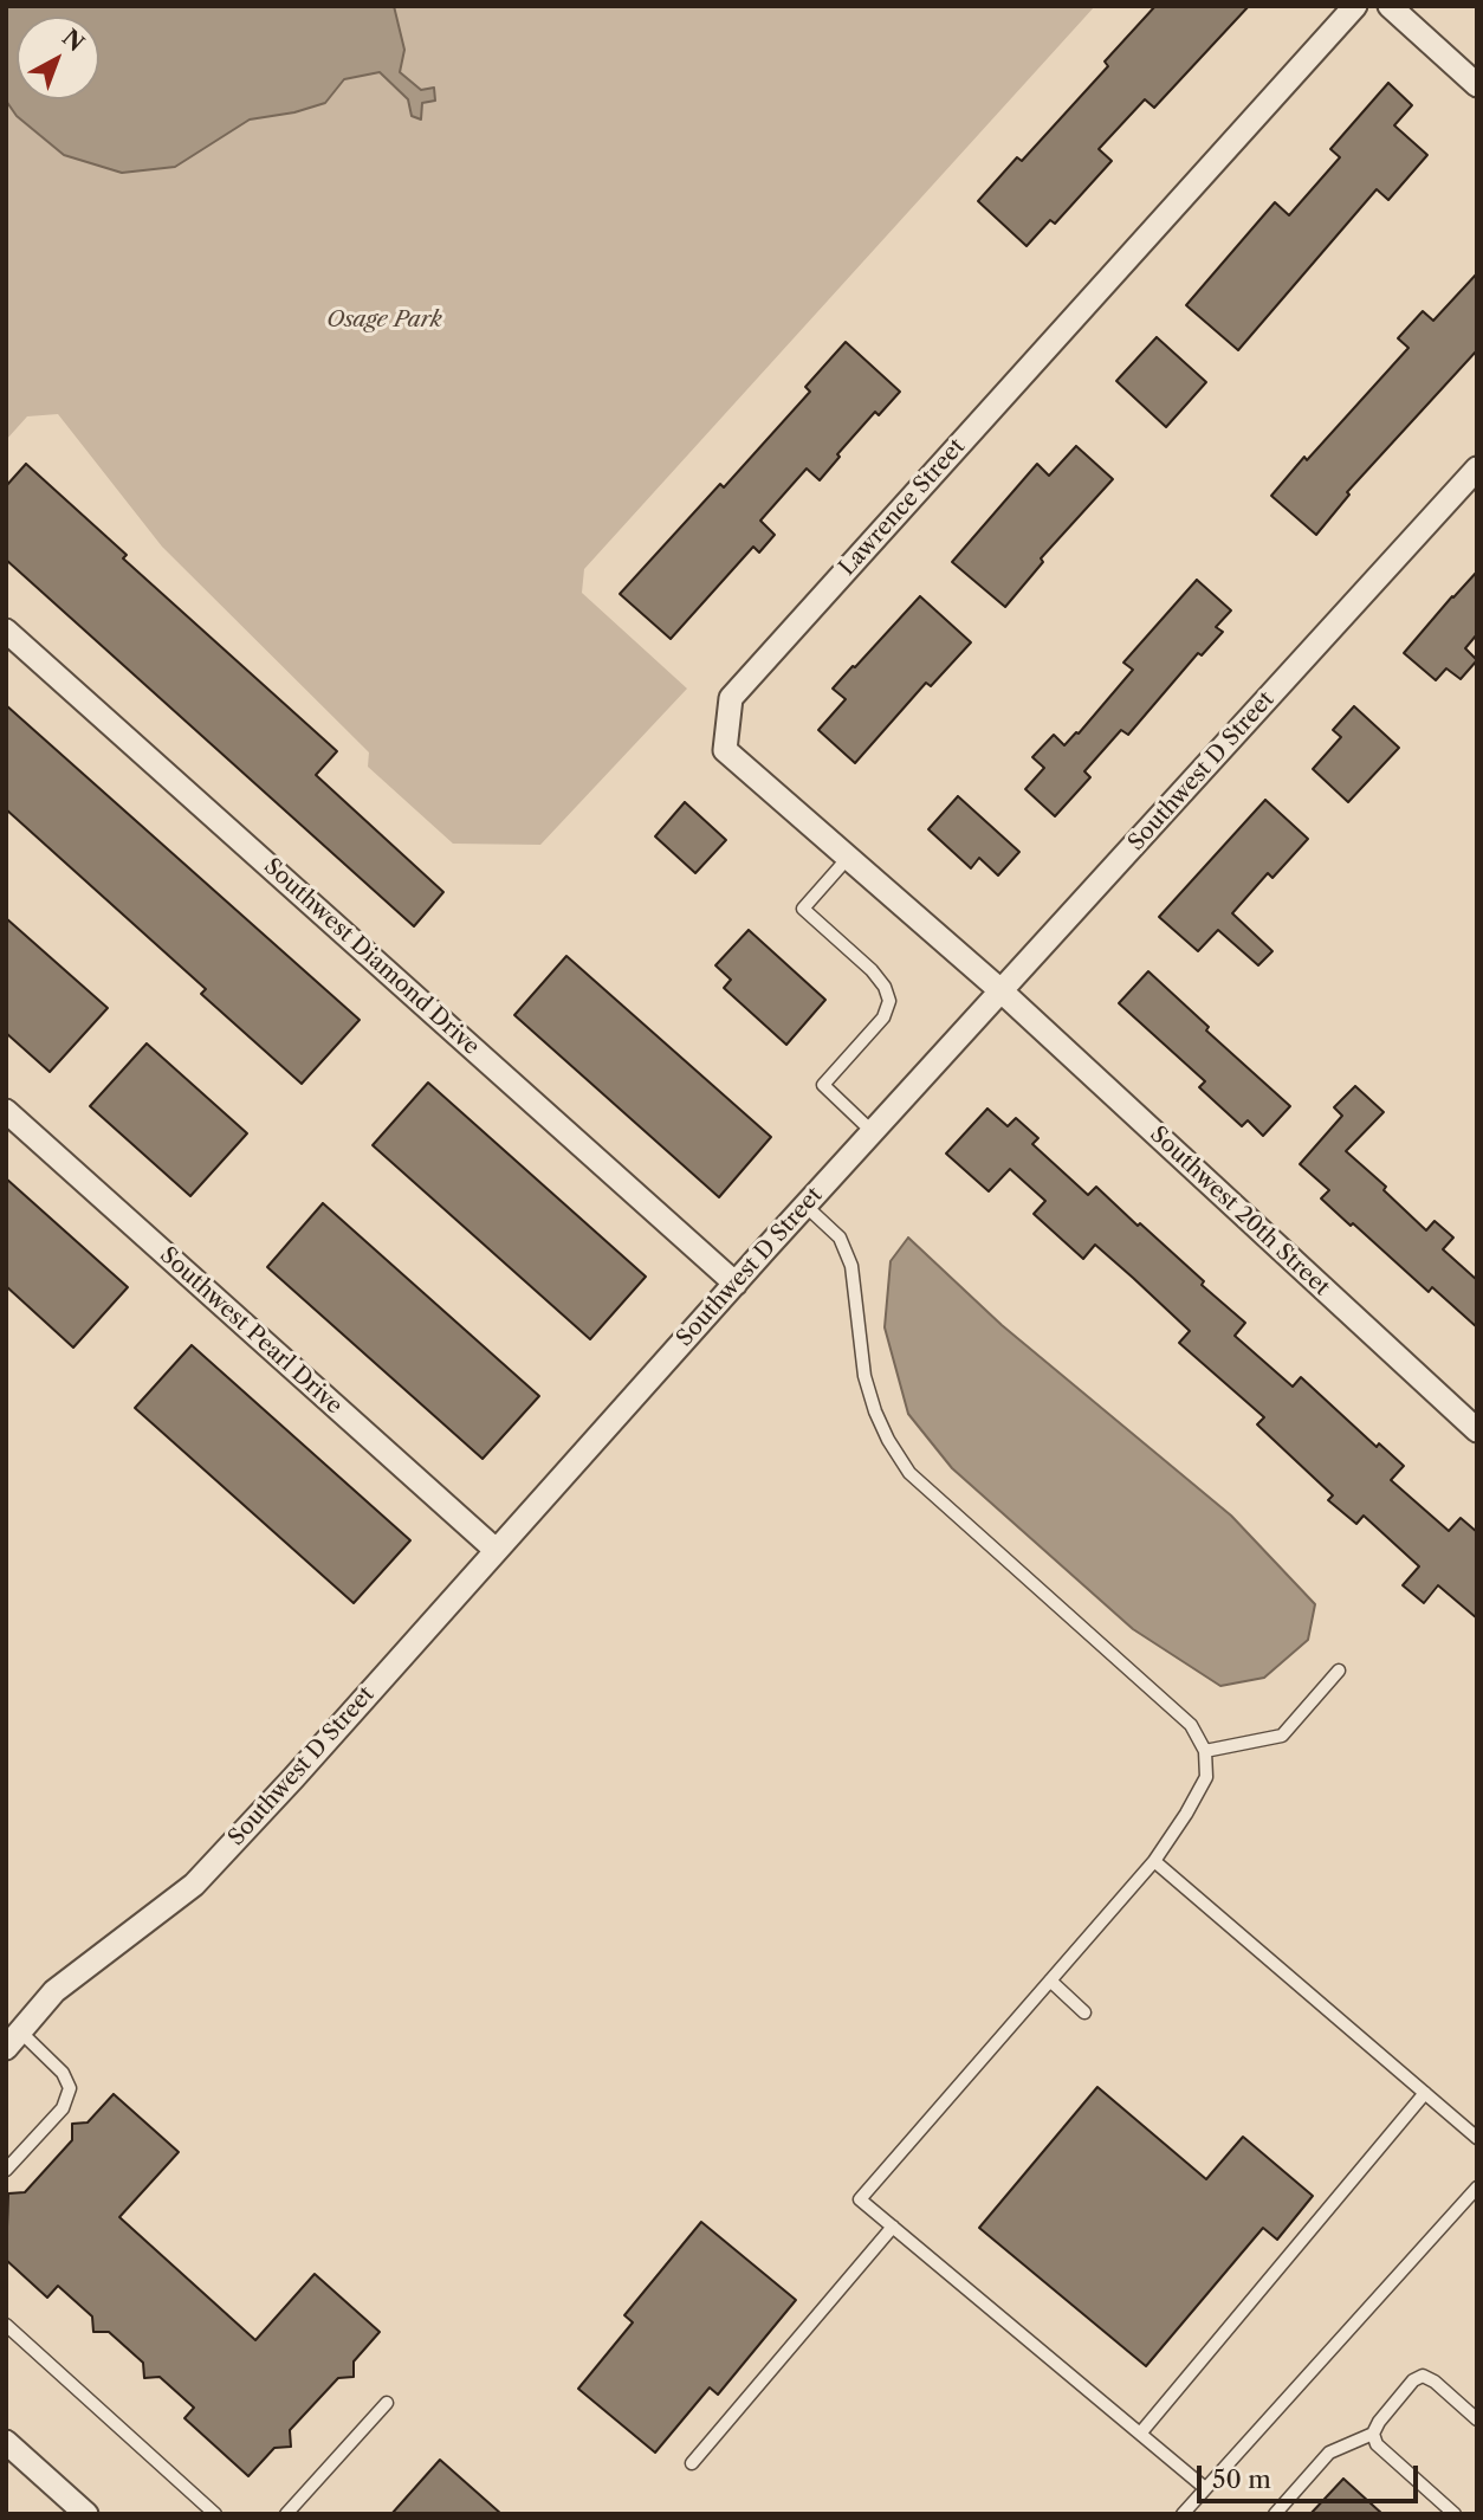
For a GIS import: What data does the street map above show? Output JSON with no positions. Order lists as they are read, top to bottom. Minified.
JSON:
{"streets":{"street":["Lawrence Street","Southwest D Street","Southwest Diamond Drive","Southwest 20th Street","Southwest Pearl Drive"]},"crossings":[["Lawrence Street","Southwest D Street"],["Lawrence Street","Southwest 20th Street"],["Southwest D Street","Southwest Diamond Drive"],["Southwest D Street","Southwest 20th Street"],["Southwest D Street","Southwest Pearl Drive"]],"parks":["Osage Park"],"scale_bar":"50 m","north":"top right"}
